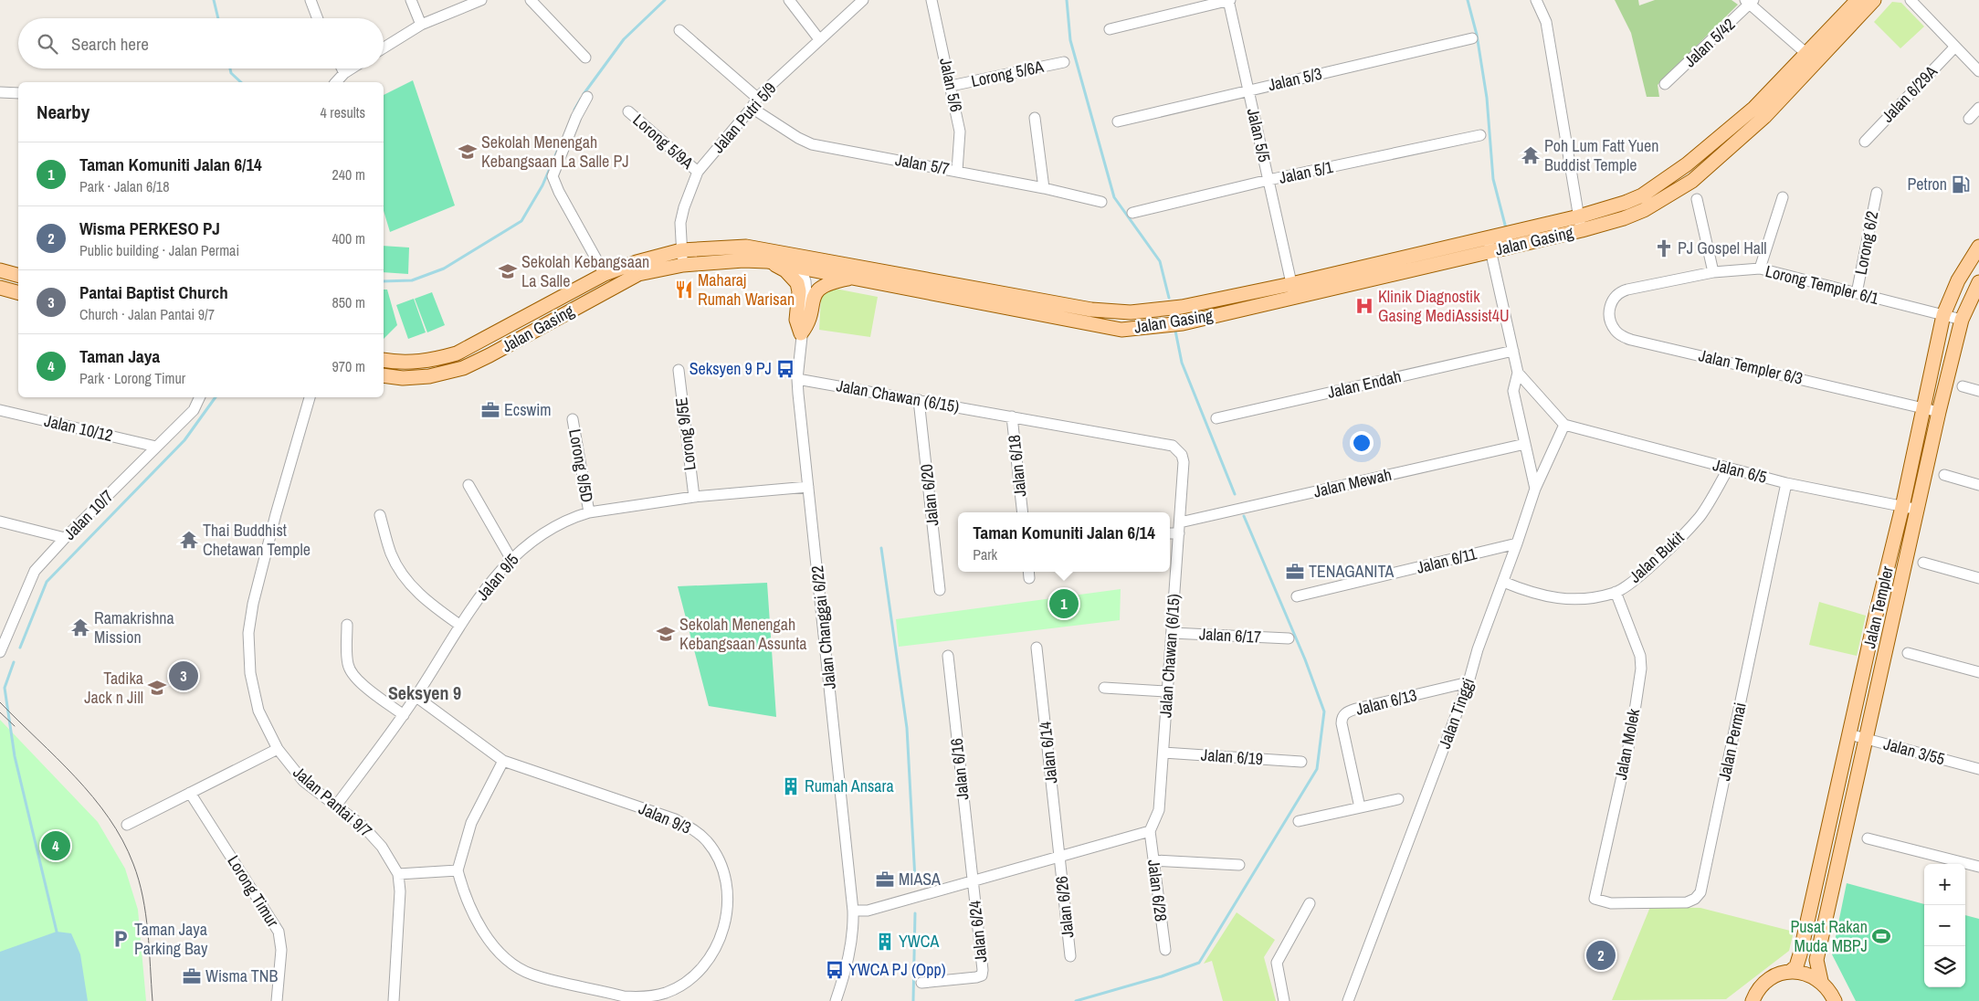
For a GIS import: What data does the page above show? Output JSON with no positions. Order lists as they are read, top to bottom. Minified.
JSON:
{"streets":{"main road":["Jalan Gasing","Jalan Templer"],"street":["Jalan 5/42","Lorong 5/6A","Jalan 5/3","Jalan 5/6","Jalan 6/29A","Jalan Putri 5/9","Jalan 5/5","Lorong 5/9A","Jalan 5/7","Jalan 5/1","Lorong 6/2","Lorong Templer 6/1","Jalan Templer 6/3","Jalan Endah","Jalan Chawan (6/15)","Jalan 10/12","Lorong 9/5E","Lorong 9/5D","Jalan 6/18","Jalan 6/5","Jalan Mewah","Jalan 6/20","Jalan 10/7","Jalan Bukit","Jalan 6/11","Jalan 9/5","Jalan Changgai 6/22","Jalan 6/17","Jalan 6/13","Jalan Tinggi","Jalan Permai","Jalan Molek","Jalan 3/55","Jalan 6/14","Jalan 6/19","Jalan 6/16","Jalan Pantai 9/7","Jalan 9/3","Jalan 6/28","Lorong Timur","Jalan 6/26","Jalan 6/24"]},"crossings":[["Lorong 5/6A","Jalan 5/6"],["Jalan 5/3","Jalan 5/5"],["Jalan 5/6","Jalan 5/7"],["Jalan Putri 5/9","Lorong 5/9A"],["Jalan Putri 5/9","Jalan 5/7"],["Jalan Putri 5/9","Jalan Gasing"],["Jalan 5/5","Jalan 5/1"],["Jalan 5/5","Jalan Gasing"],["Jalan Gasing","Jalan Changgai 6/22"],["Lorong 6/2","Lorong Templer 6/1"],["Lorong Templer 6/1","Jalan Templer 6/3"],["Lorong Templer 6/1","Jalan Templer"],["Jalan Templer 6/3","Jalan Templer"],["Jalan Chawan (6/15)","Jalan 6/18"],["Jalan Chawan (6/15)","Jalan Mewah"],["Jalan Chawan (6/15)","Jalan 6/20"],["Jalan Chawan (6/15)","Jalan Changgai 6/22"],["Jalan Chawan (6/15)","Jalan 6/17"],["Jalan Chawan (6/15)","Jalan 6/19"],["Jalan Chawan (6/15)","Jalan 6/28"],["Jalan 10/12","Jalan 10/7"],["Lorong 9/5E","Jalan 9/5"],["Lorong 9/5D","Jalan 9/5"],["Jalan 6/5","Jalan Bukit"],["Jalan 6/5","Jalan Templer"],["Jalan 6/5","Jalan Tinggi"],["Jalan 6/5","Jalan Permai"],["Jalan Bukit","Jalan Tinggi"],["Jalan Bukit","Jalan Molek"],["Jalan 6/11","Jalan Tinggi"],["Jalan 9/5","Jalan Changgai 6/22"],["Jalan 9/5","Jalan Pantai 9/7"],["Jalan 9/5","Jalan 9/3"],["Jalan Templer","Jalan 3/55"],["Jalan 6/13","Jalan Tinggi"],["Jalan Permai","Jalan Molek"],["Jalan 6/14","Jalan 6/26"],["Jalan 6/16","Jalan 6/24"]],"districts":["Seksyen 9"],"places":{"school or university":["Sekolah Menengah Kebangsaan La Salle PJ","Sekolah Kebangsaan La Salle","Sekolah Menengah Kebangsaan Assunta","Tadika Jack n Jill"],"temple":["Poh Lum Fatt Yuen Buddist Temple","Thai Buddhist Chetawan Temple","Ramakrishna Mission"],"fuel station":["Petron"],"church":["PJ Gospel Hall"],"restaurant":["Maharaj Rumah Warisan"],"hospital":["Klinik Diagnostik Gasing MediAssist4U"],"bus stop":["Seksyen 9 PJ","YWCA PJ (Opp)"],"office":["Ecswim","TENAGANITA","MIASA","Wisma TNB"],"building":["Rumah Ansara","YWCA"],"sports":["Pusat Rakan Muda MBPJ"],"parking":["Taman Jaya Parking Bay"]},"page":{"search":"Search here","heading":["Nearby","4 results"],"list":[{"mark":"1","name":"Taman Komuniti Jalan 6/14","note":"Park · Jalan 6/18","value":"240 m"},{"mark":"2","name":"Wisma PERKESO PJ","note":"Public building · Jalan Permai","value":"400 m"},{"mark":"3","name":"Pantai Baptist Church","note":"Church · Jalan Pantai 9/7","value":"850 m"},{"mark":"4","name":"Taman Jaya","note":"Park · Lorong Timur","value":"970 m"}],"popup":["Taman Komuniti Jalan 6/14","Park"],"pins":["1","3","4","2"],"map_buttons":["+","−"]}}
